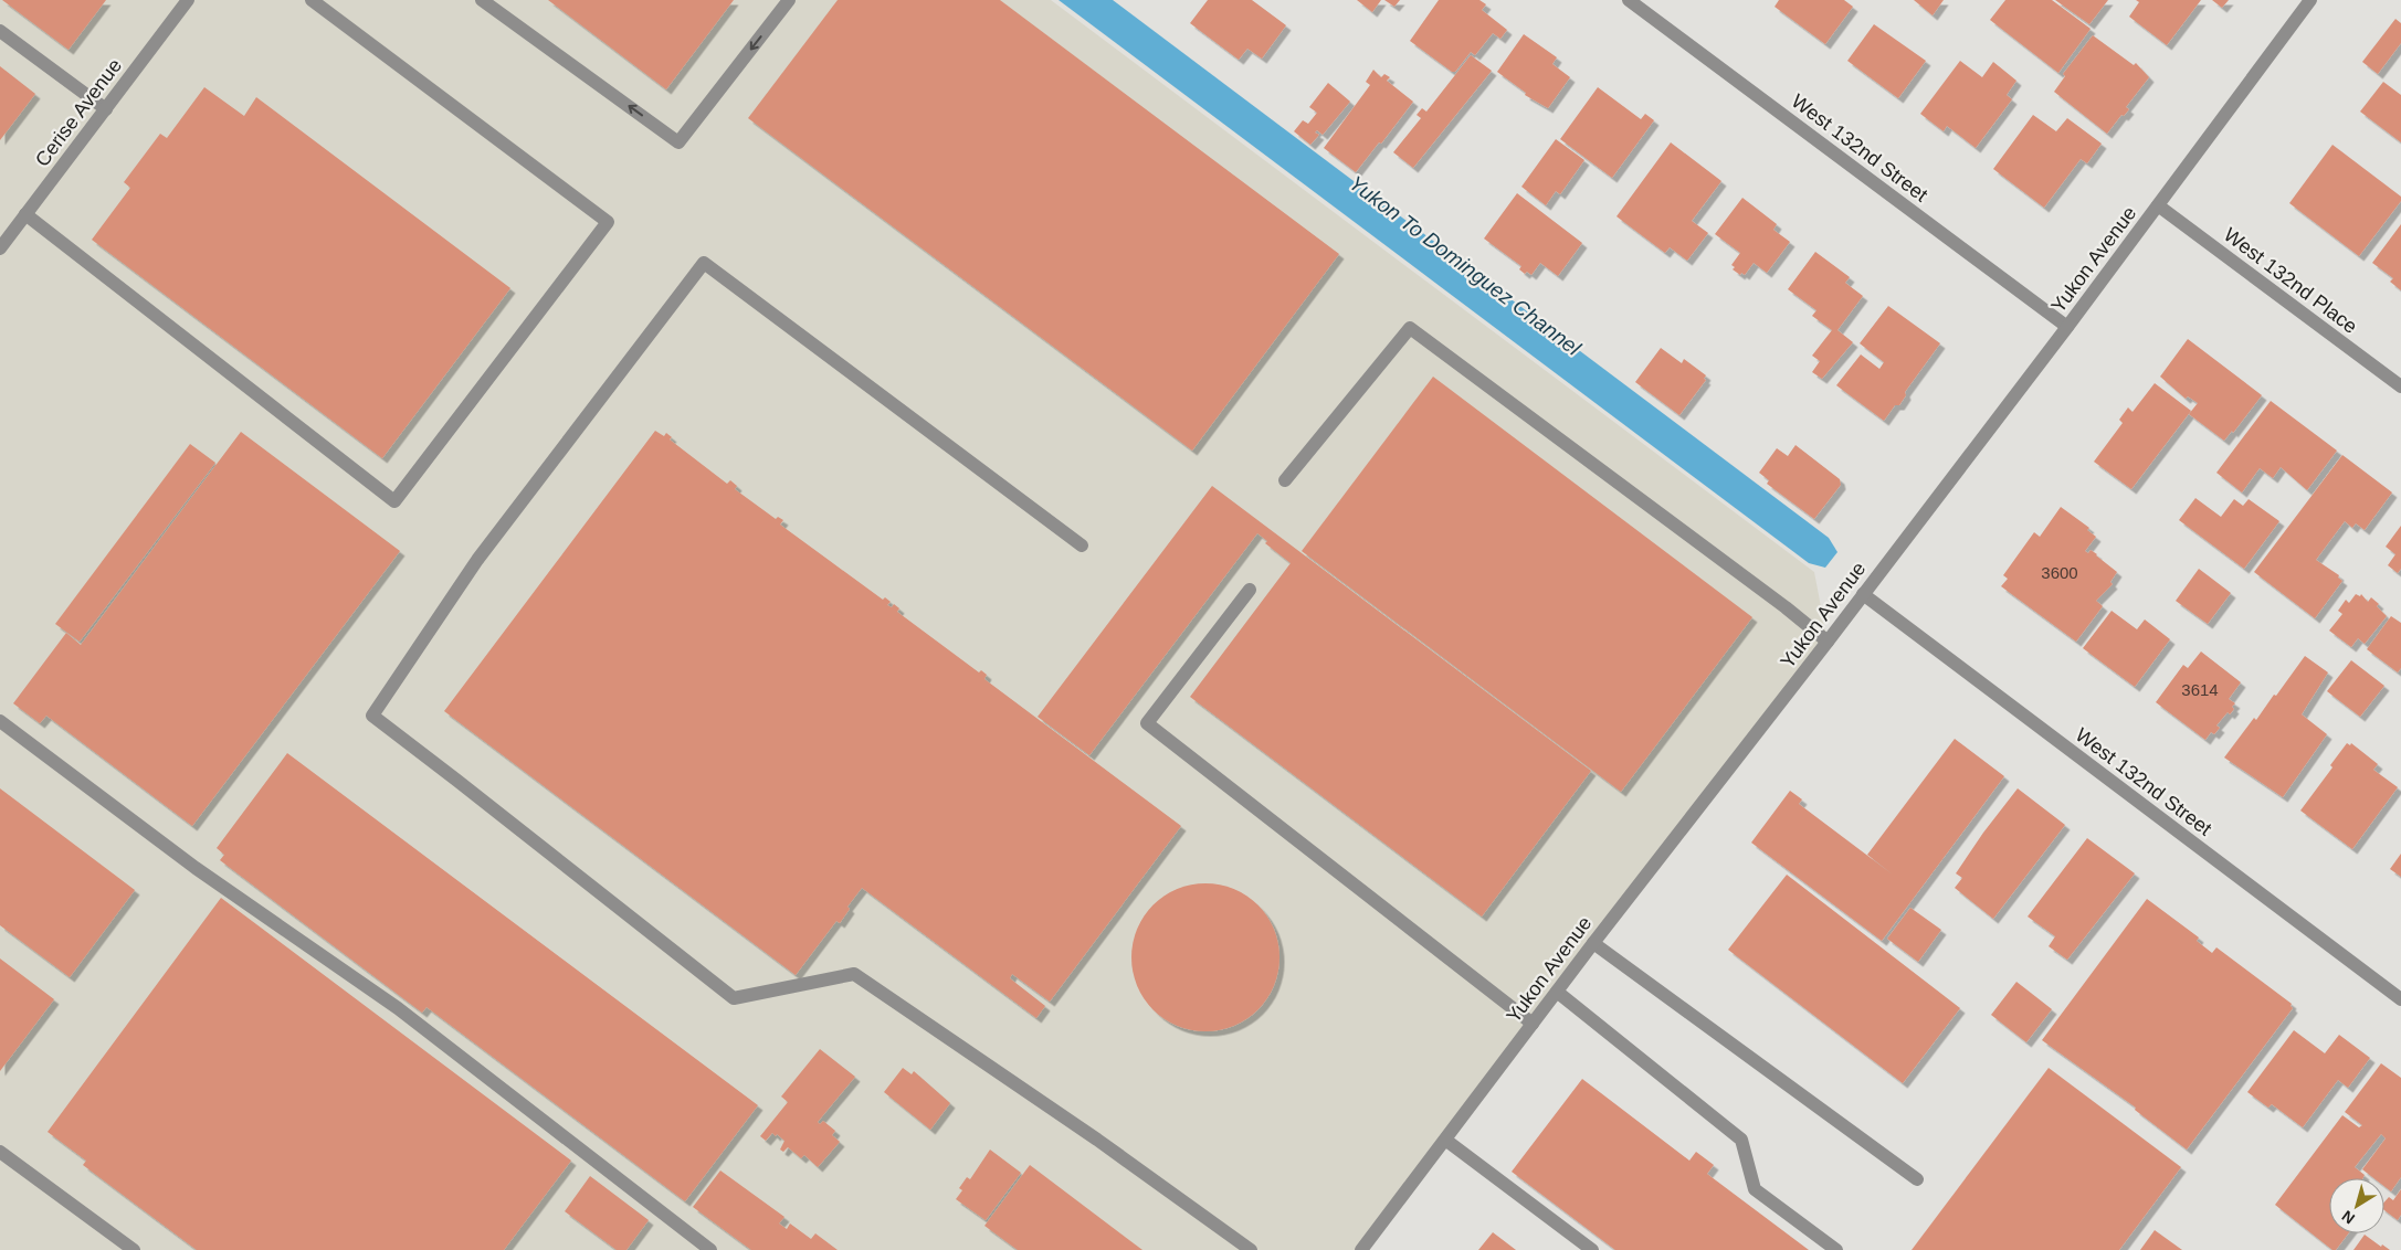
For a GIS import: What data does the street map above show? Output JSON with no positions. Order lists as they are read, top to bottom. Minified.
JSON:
{"streets":{"street":["Cerise Avenue","West 132nd Street","Yukon Avenue","West 132nd Place"]},"crossings":[["West 132nd Street","Yukon Avenue"],["Yukon Avenue","West 132nd Place"]],"water":["Yukon To Dominguez Channel"],"house_numbers":["3600","3614"],"north":"bottom left"}
